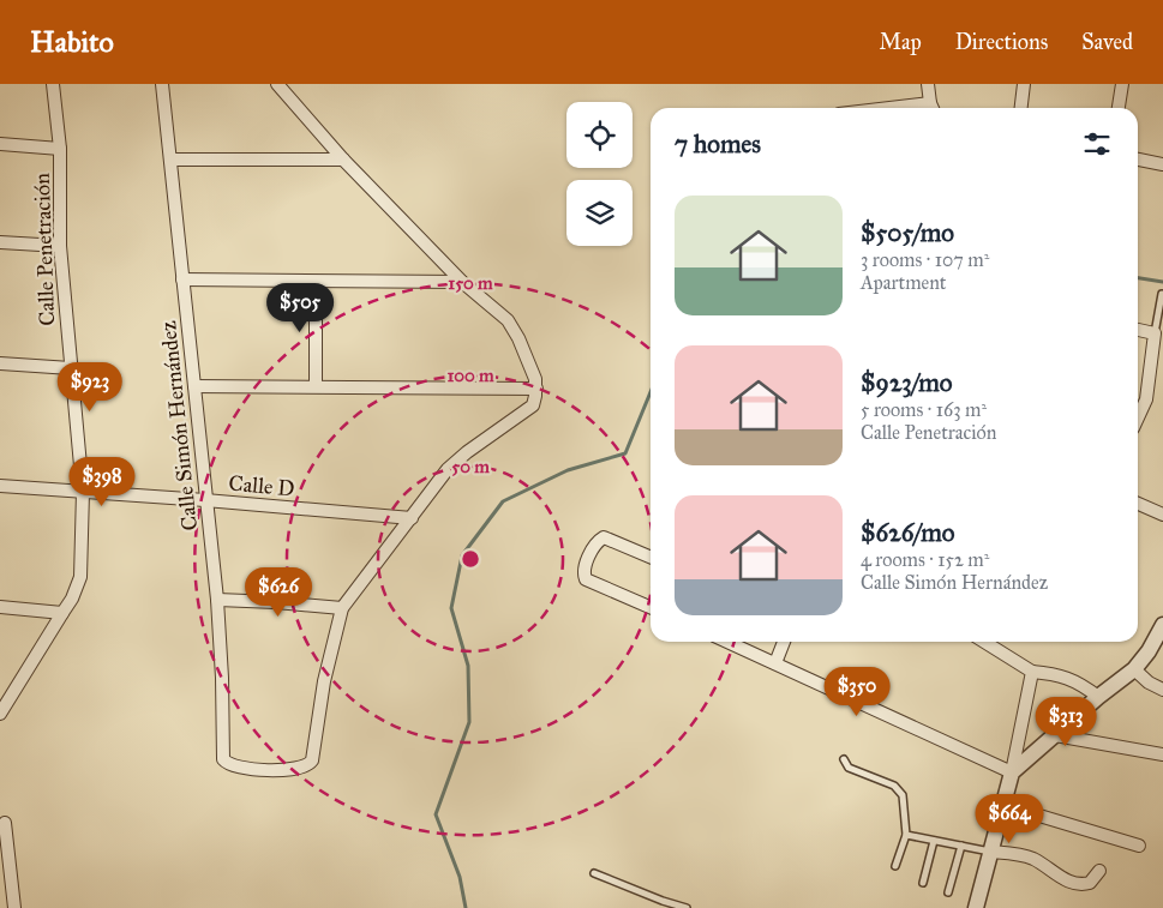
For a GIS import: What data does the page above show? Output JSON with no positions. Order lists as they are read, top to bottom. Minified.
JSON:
{"streets":{"street":["Calle Penetración","Calle Simón Hernández","Calle D"]},"crossings":[["Calle Penetración","Calle D"],["Calle Simón Hernández","Calle D"]],"page":{"header":"Habito","nav":["Map","Directions","Saved"],"heading":"7 homes","list":[{"name":"$505/mo","note":"3 rooms · 107 m² · Apartment"},{"name":"$923/mo","note":"5 rooms · 163 m² · Calle Penetración"},{"name":"$626/mo","note":"4 rooms · 152 m² · Calle Simón Hernández"}],"price":["$505","$923","$398","$626","$350","$313","$664"]},"rings":["150 m","100 m","50 m"]}
